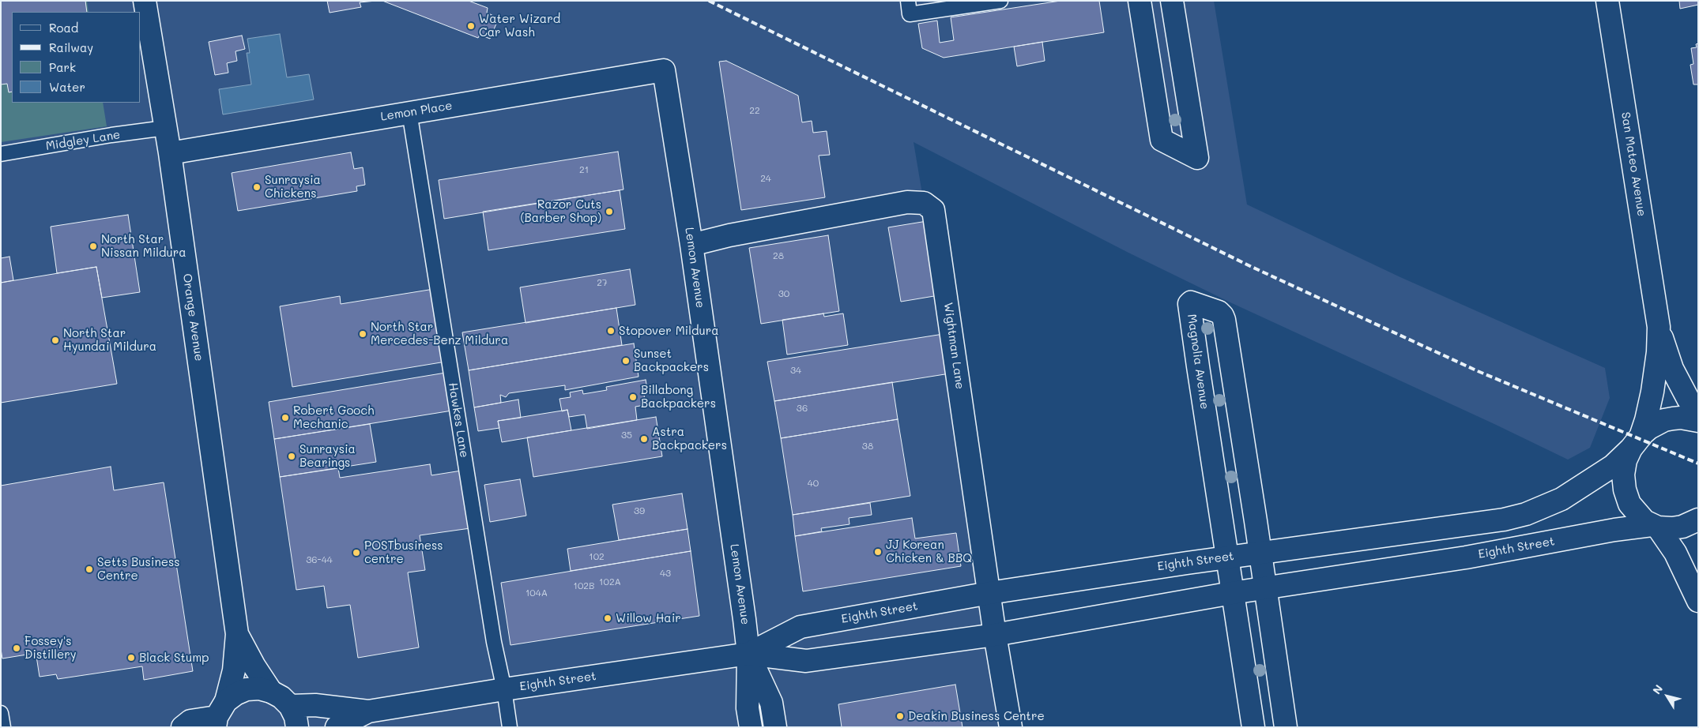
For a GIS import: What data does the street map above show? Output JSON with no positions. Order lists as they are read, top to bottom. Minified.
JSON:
{"streets":{"street":["Lemon Place","San Mateo Avenue","Lemon Avenue","Orange Avenue","Wightman Lane","Magnolia Avenue","Eighth Street"],"lane":["Midgley Lane","Hawkes Lane"]},"crossings":[["Lemon Place","Lemon Avenue"],["Lemon Place","Orange Avenue"],["Lemon Place","Hawkes Lane"],["Midgley Lane","Orange Avenue"],["San Mateo Avenue","Eighth Street"],["Lemon Avenue","Wightman Lane"],["Lemon Avenue","Eighth Street"],["Wightman Lane","Eighth Street"],["Magnolia Avenue","Eighth Street"],["Hawkes Lane","Eighth Street"]],"places":["Water Wizard Car Wash","Sunraysia Chickens","Razor Cuts (Barber Shop)","North Star Nissan Mildura","Stopover Mildura","North Star Mercedes-Benz Mildura","North Star Hyundai Mildura","Sunset Backpackers","Billabong Backpackers","Robert Gooch Mechanic","Astra Backpackers","Sunraysia Bearings","JJ Korean Chicken & BBQ","POSTbusiness centre","Setts Business Centre","Willow Hair","Fossey's Distillery","Black Stump","Deakin Business Centre"],"house_numbers":["22","21","24","28","27","30","34","36","35","38","40","39","102","36-44","43","102A","102B","104A"],"legend":["Road","Railway","Park","Water"],"north":"top left"}
